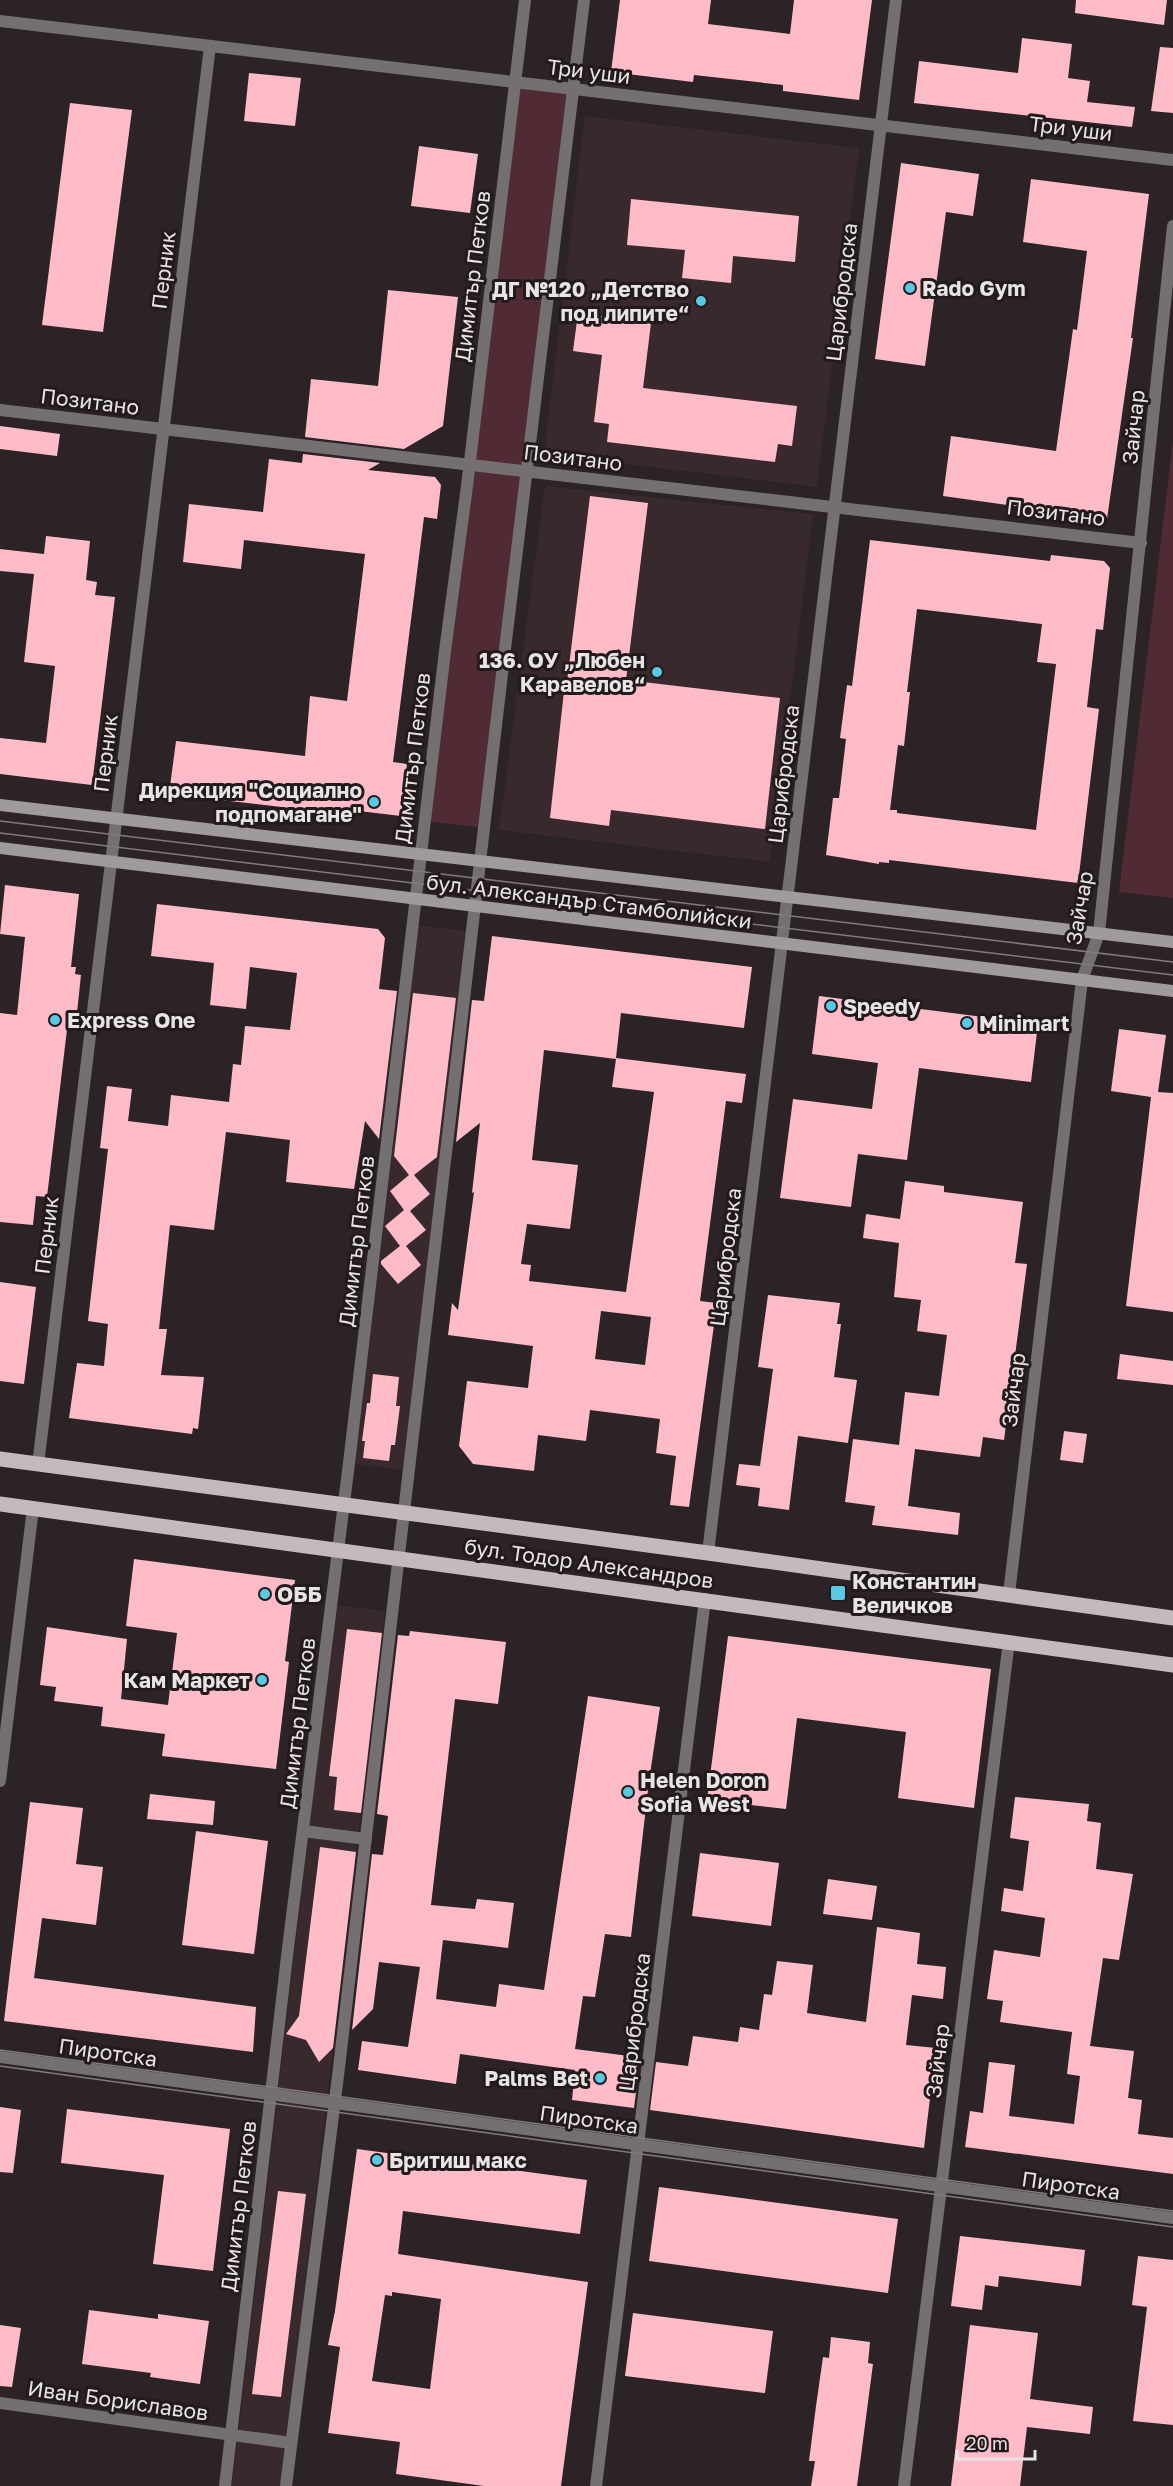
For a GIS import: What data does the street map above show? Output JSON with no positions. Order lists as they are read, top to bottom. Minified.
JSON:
{"streets":{"main road":["бул. Александър Стамболийски","бул. Тодор Александров"],"street":["Три уши","Перник","Димитър Петков","Царибродска","Позитано","Зайчар","Пиротска","Иван Бориславов"]},"crossings":[["Три уши","Перник"],["Три уши","Димитър Петков"],["Три уши","Царибродска"],["Перник","Позитано"],["Перник","бул. Александър Стамболийски"],["Перник","бул. Тодор Александров"],["Димитър Петков","Позитано"],["Димитър Петков","бул. Александър Стамболийски"],["Димитър Петков","бул. Тодор Александров"],["Димитър Петков","Пиротска"],["Димитър Петков","Иван Бориславов"],["Царибродска","Позитано"],["Царибродска","бул. Александър Стамболийски"],["Царибродска","бул. Тодор Александров"],["Царибродска","Пиротска"],["Позитано","Зайчар"],["Зайчар","бул. Александър Стамболийски"],["Зайчар","бул. Тодор Александров"],["Зайчар","Пиротска"]],"places":{"other":["Rado Gym","ДГ №120 „Детство под липите“","136. ОУ „Любен Каравелов“","Дирекция \"Социално подпомагане\"","Speedy","Express One","Minimart","ОББ","Кам Маркет","Helen Doron Sofia West","Palms Bet","Бритиш макс"],"transit":["Константин Величков"]},"scale_bar":"20 m"}
